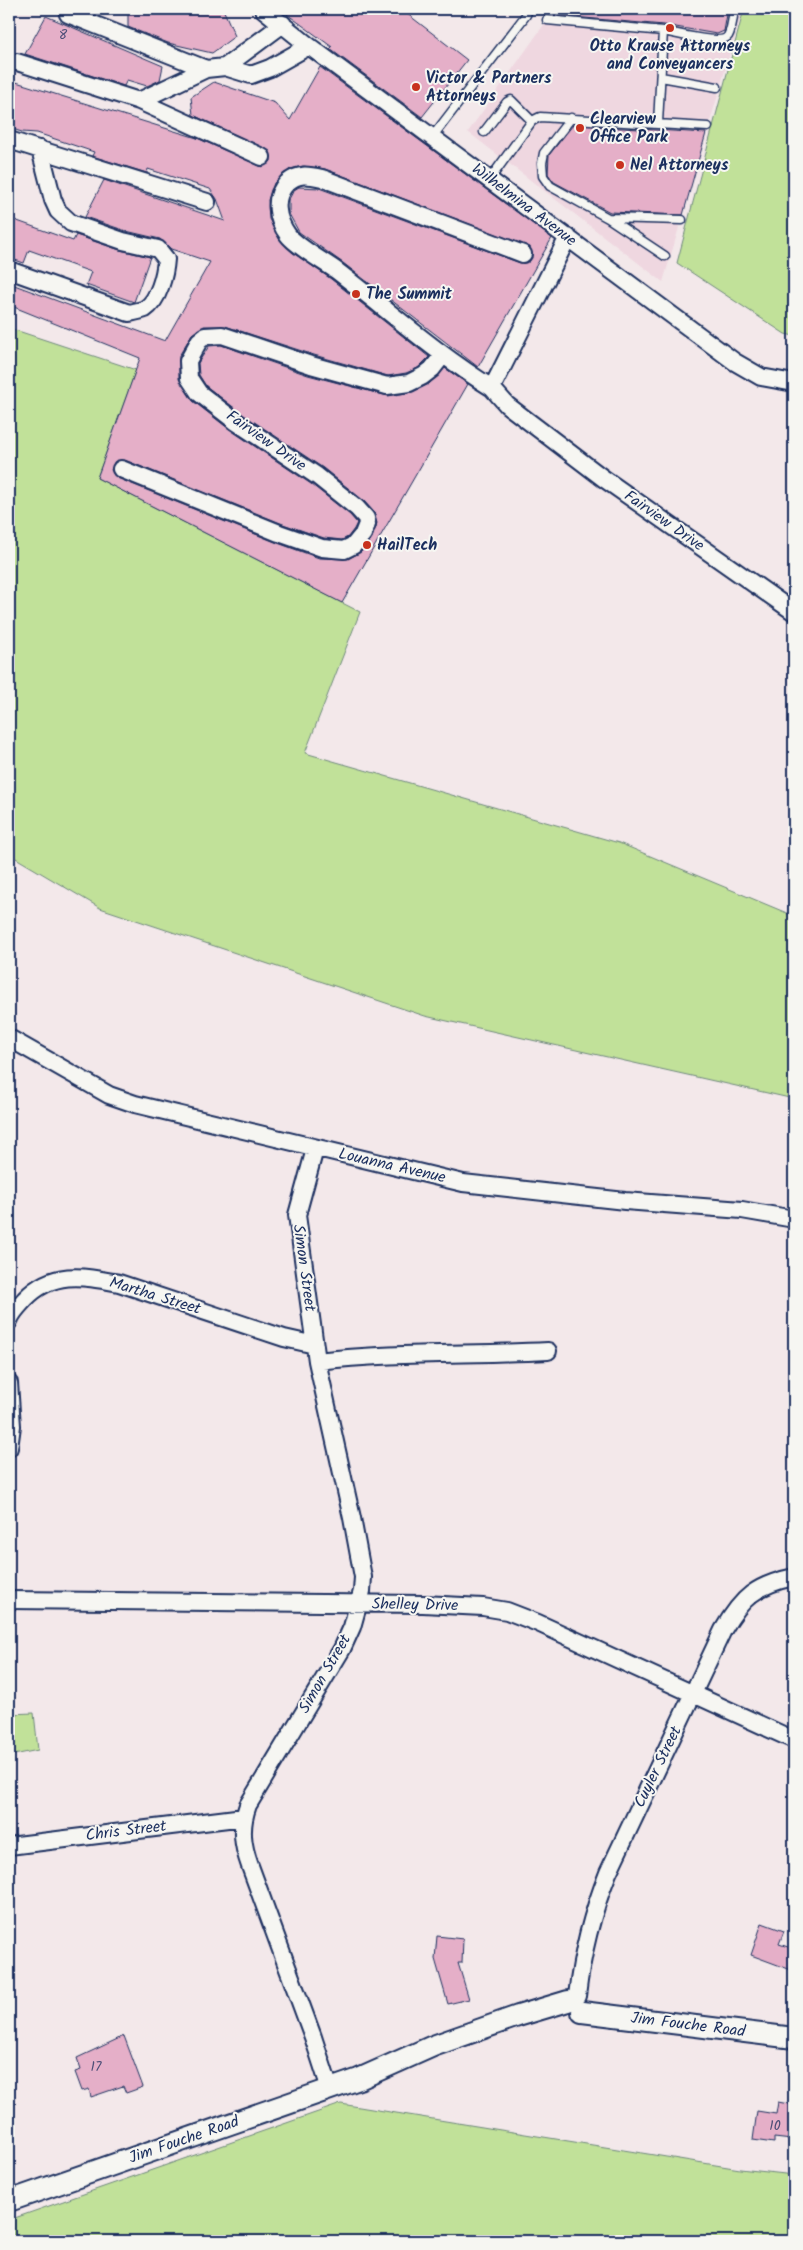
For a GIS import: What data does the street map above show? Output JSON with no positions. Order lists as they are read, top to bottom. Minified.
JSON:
{"streets":{"street":["Wilhelmina Avenue","Fairview Drive","Louanna Avenue","Simon Street","Martha Street","Shelley Drive","Cuyler Street","Chris Street","Jim Fouche Road"]},"crossings":[["Louanna Avenue","Simon Street"],["Simon Street","Martha Street"],["Simon Street","Shelley Drive"],["Simon Street","Chris Street"],["Simon Street","Jim Fouche Road"],["Shelley Drive","Cuyler Street"],["Cuyler Street","Jim Fouche Road"]],"places":["Otto Krause Attorneys and Conveyancers","Victor & Partners Attorneys","Clearview Office Park","Nel Attorneys","The Summit","HailTech"],"house_numbers":["8","17","10"]}
